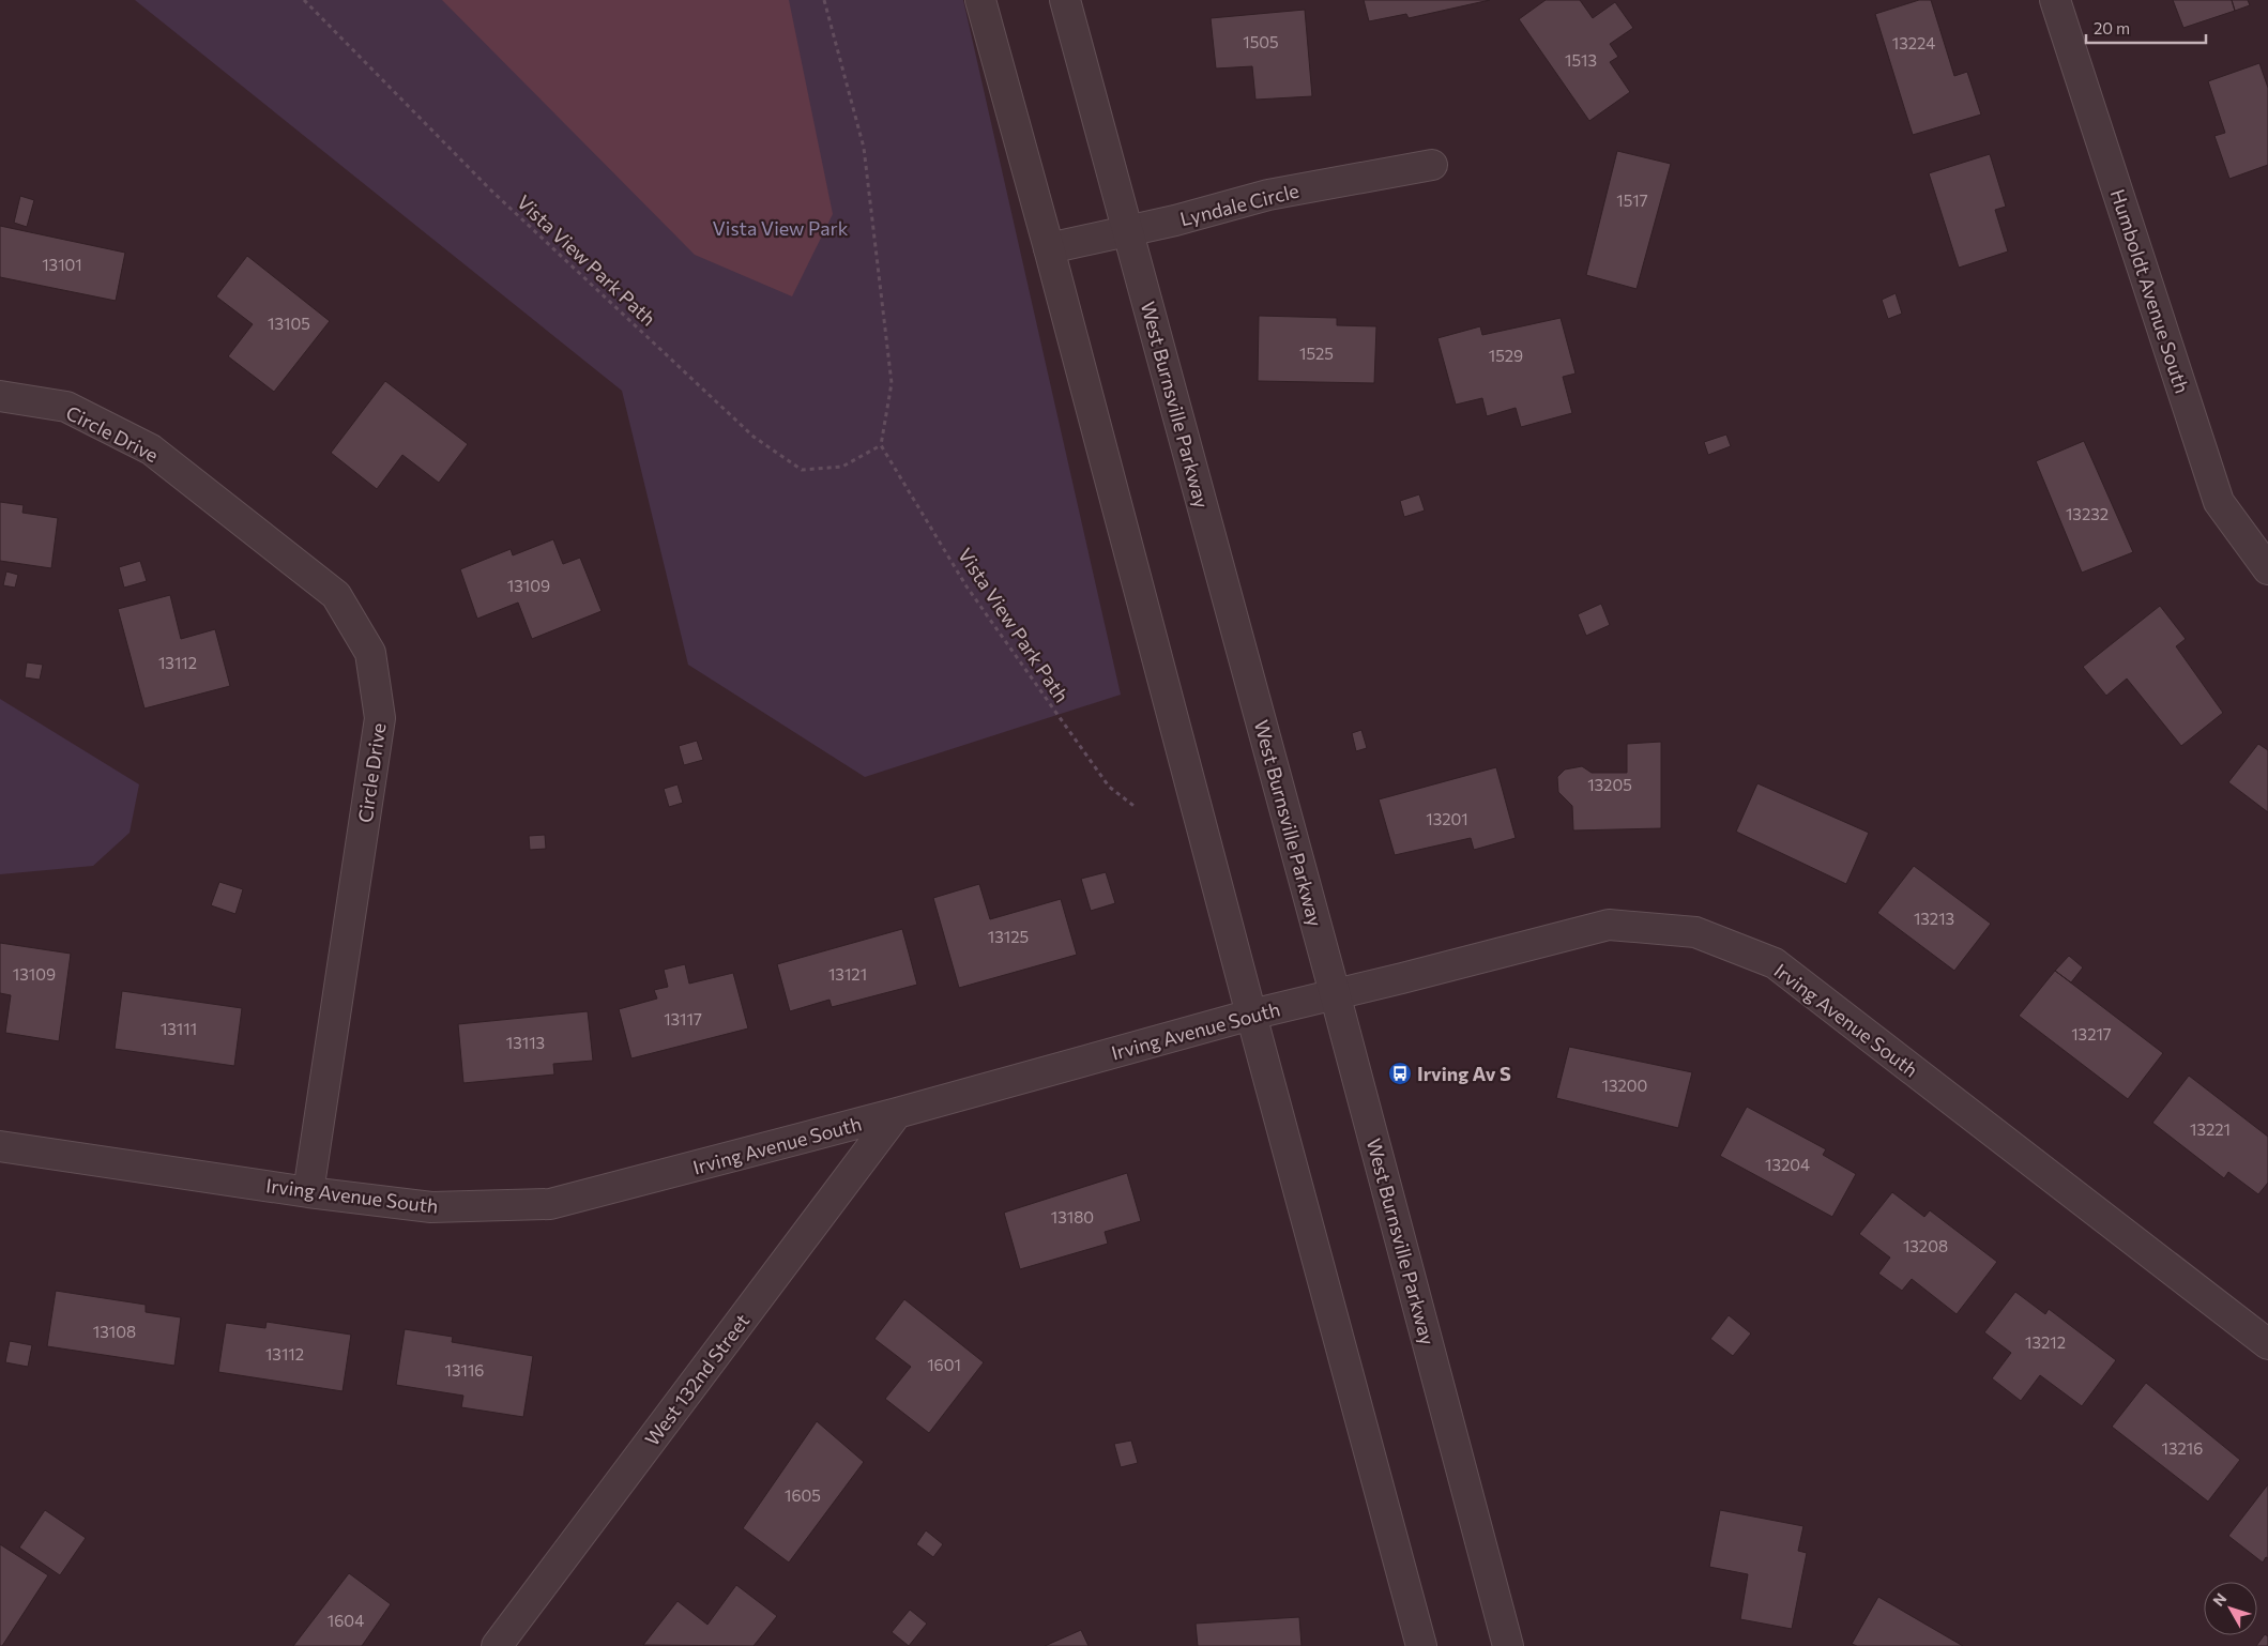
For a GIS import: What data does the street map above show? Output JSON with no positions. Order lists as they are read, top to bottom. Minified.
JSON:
{"streets":{"street":["Lyndale Circle","Humboldt Avenue South","West Burnsville Parkway","Circle Drive","Irving Avenue South","West 132nd Street"],"path":["Vista View Park Path"]},"crossings":[["Lyndale Circle","West Burnsville Parkway"],["West Burnsville Parkway","Irving Avenue South"],["Circle Drive","Irving Avenue South"],["Irving Avenue South","West 132nd Street"]],"parks":["Vista View Park"],"places":{"bus stop":["Irving Av S"]},"house_numbers":["1505","13224","1513","1517","13101","13105","1525","1529","13232","13109","13112","13205","13201","13213","13125","13109","13121","13117","13111","13217","13113","13200","13221","13204","13180","13208","13108","13212","13112","1601","13116","13216","1605","1604"],"scale_bar":"20 m","north":"top left"}
